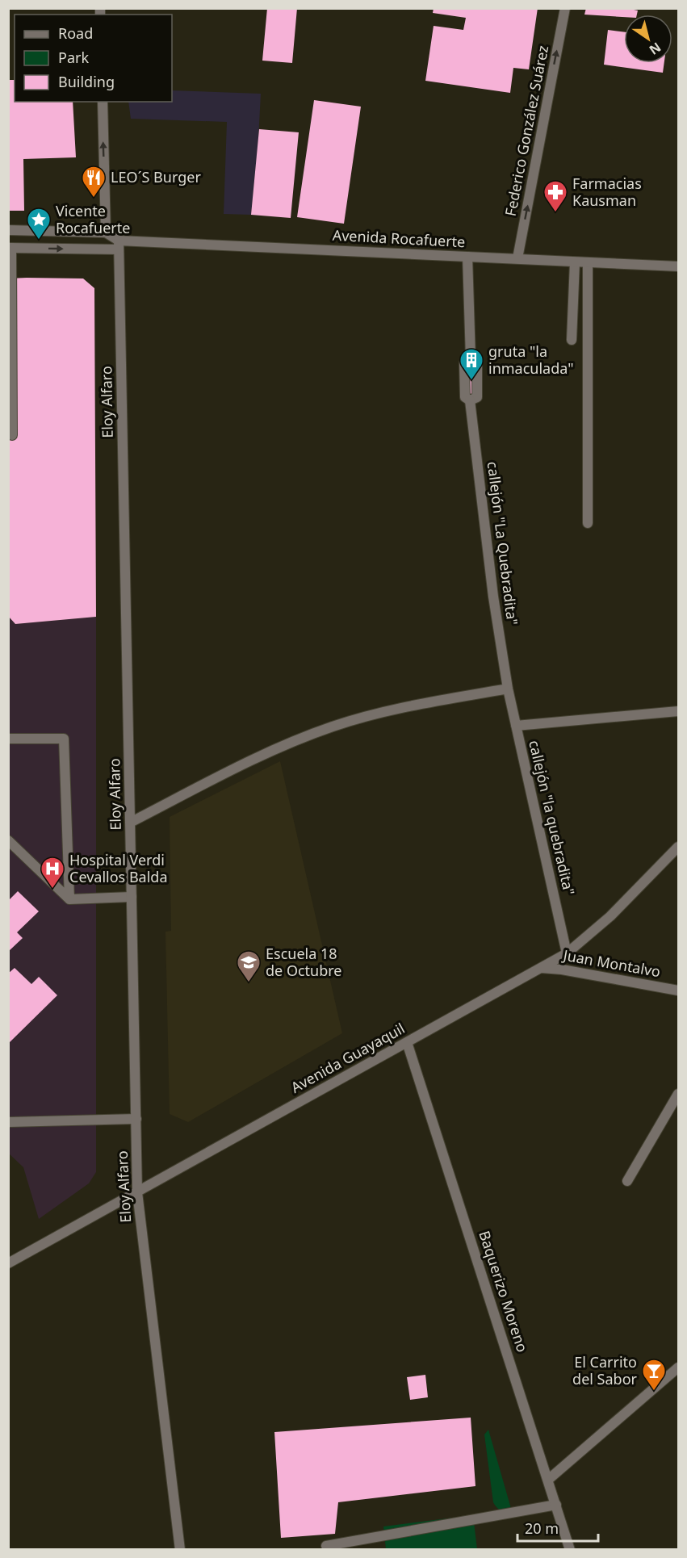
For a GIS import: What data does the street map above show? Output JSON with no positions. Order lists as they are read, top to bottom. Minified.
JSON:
{"streets":{"street":["Federico González Suárez","Avenida Rocafuerte","Eloy Alfaro","callejón \"La Quebradita\"","callejón \"la quebradita\"","Juan Montalvo","Avenida Guayaquil","Baquerizo Moreno"]},"crossings":[["Federico González Suárez","Avenida Rocafuerte"],["Avenida Rocafuerte","Eloy Alfaro"],["Avenida Rocafuerte","callejón \"La Quebradita\""],["Eloy Alfaro","Avenida Guayaquil"],["callejón \"La Quebradita\"","callejón \"la quebradita\""],["callejón \"la quebradita\"","Avenida Guayaquil"],["Juan Montalvo","Avenida Guayaquil"],["Avenida Guayaquil","Baquerizo Moreno"]],"one_way":["Federico González Suárez"],"places":{"restaurant":["LEO´S Burger"],"pharmacy":["Farmacias Kausman"],"place":["Vicente Rocafuerte"],"building":["gruta \"la inmaculada\""],"hospital":["Hospital Verdi Cevallos Balda"],"school or university":["Escuela 18 de Octubre"],"bar":["El Carrito del Sabor"]},"legend":["Road","Park","Building"],"scale_bar":"20 m","north":"bottom right"}
